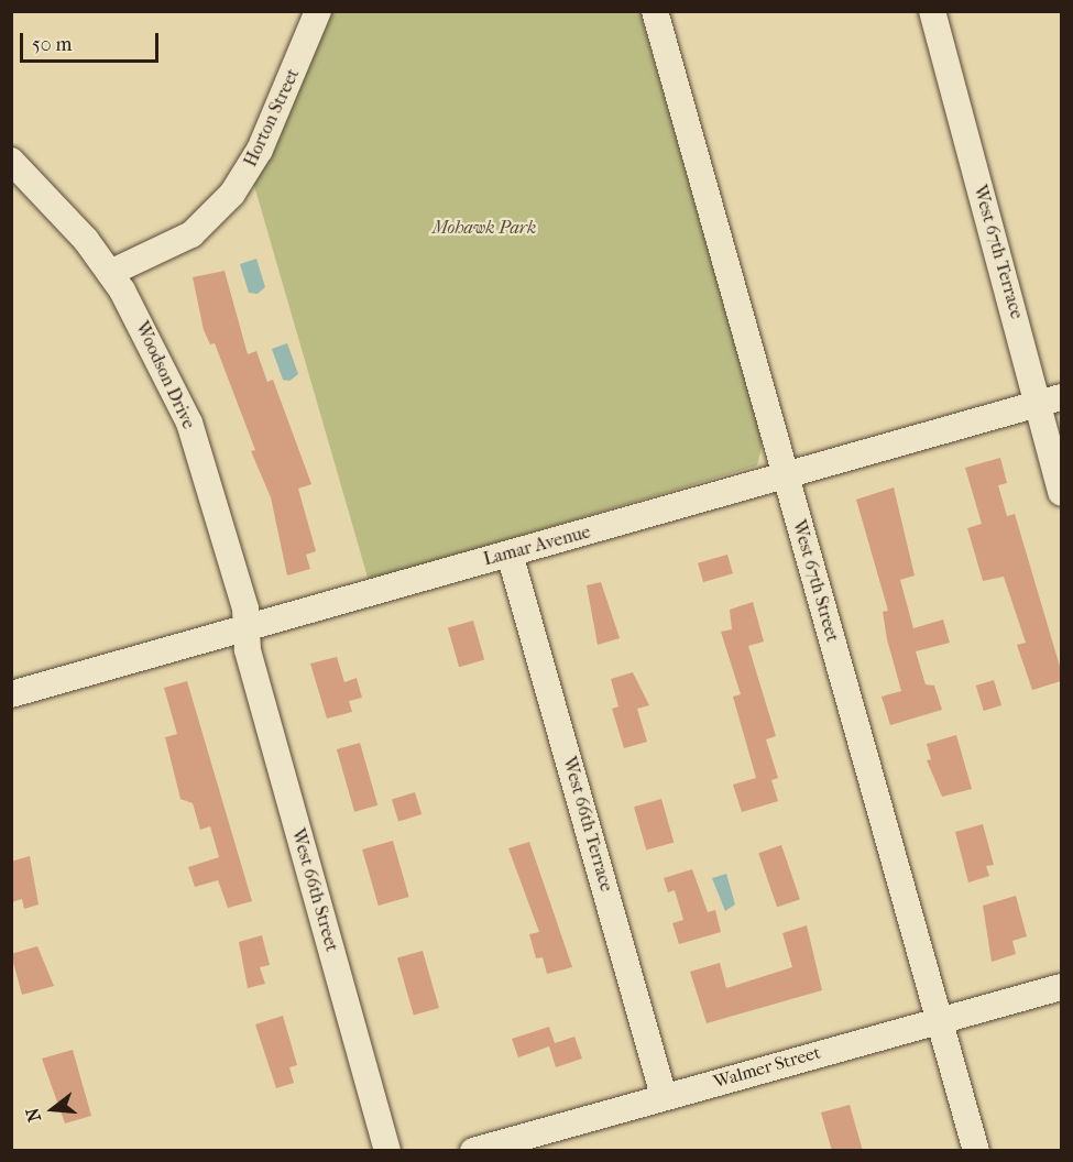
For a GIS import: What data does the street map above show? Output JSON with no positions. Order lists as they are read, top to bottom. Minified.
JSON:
{"streets":{"street":["Horton Street","West 67th Terrace","Woodson Drive","Lamar Avenue","West 67th Street","West 66th Terrace","West 66th Street","Walmer Street"]},"crossings":[["Horton Street","Woodson Drive"],["West 67th Terrace","Lamar Avenue"],["Woodson Drive","Lamar Avenue"],["Woodson Drive","West 66th Street"],["Lamar Avenue","West 67th Street"],["Lamar Avenue","West 66th Terrace"],["Lamar Avenue","West 66th Street"],["West 67th Street","Walmer Street"],["West 66th Terrace","Walmer Street"]],"parks":["Mohawk Park"],"scale_bar":"50 m","north":"left"}
